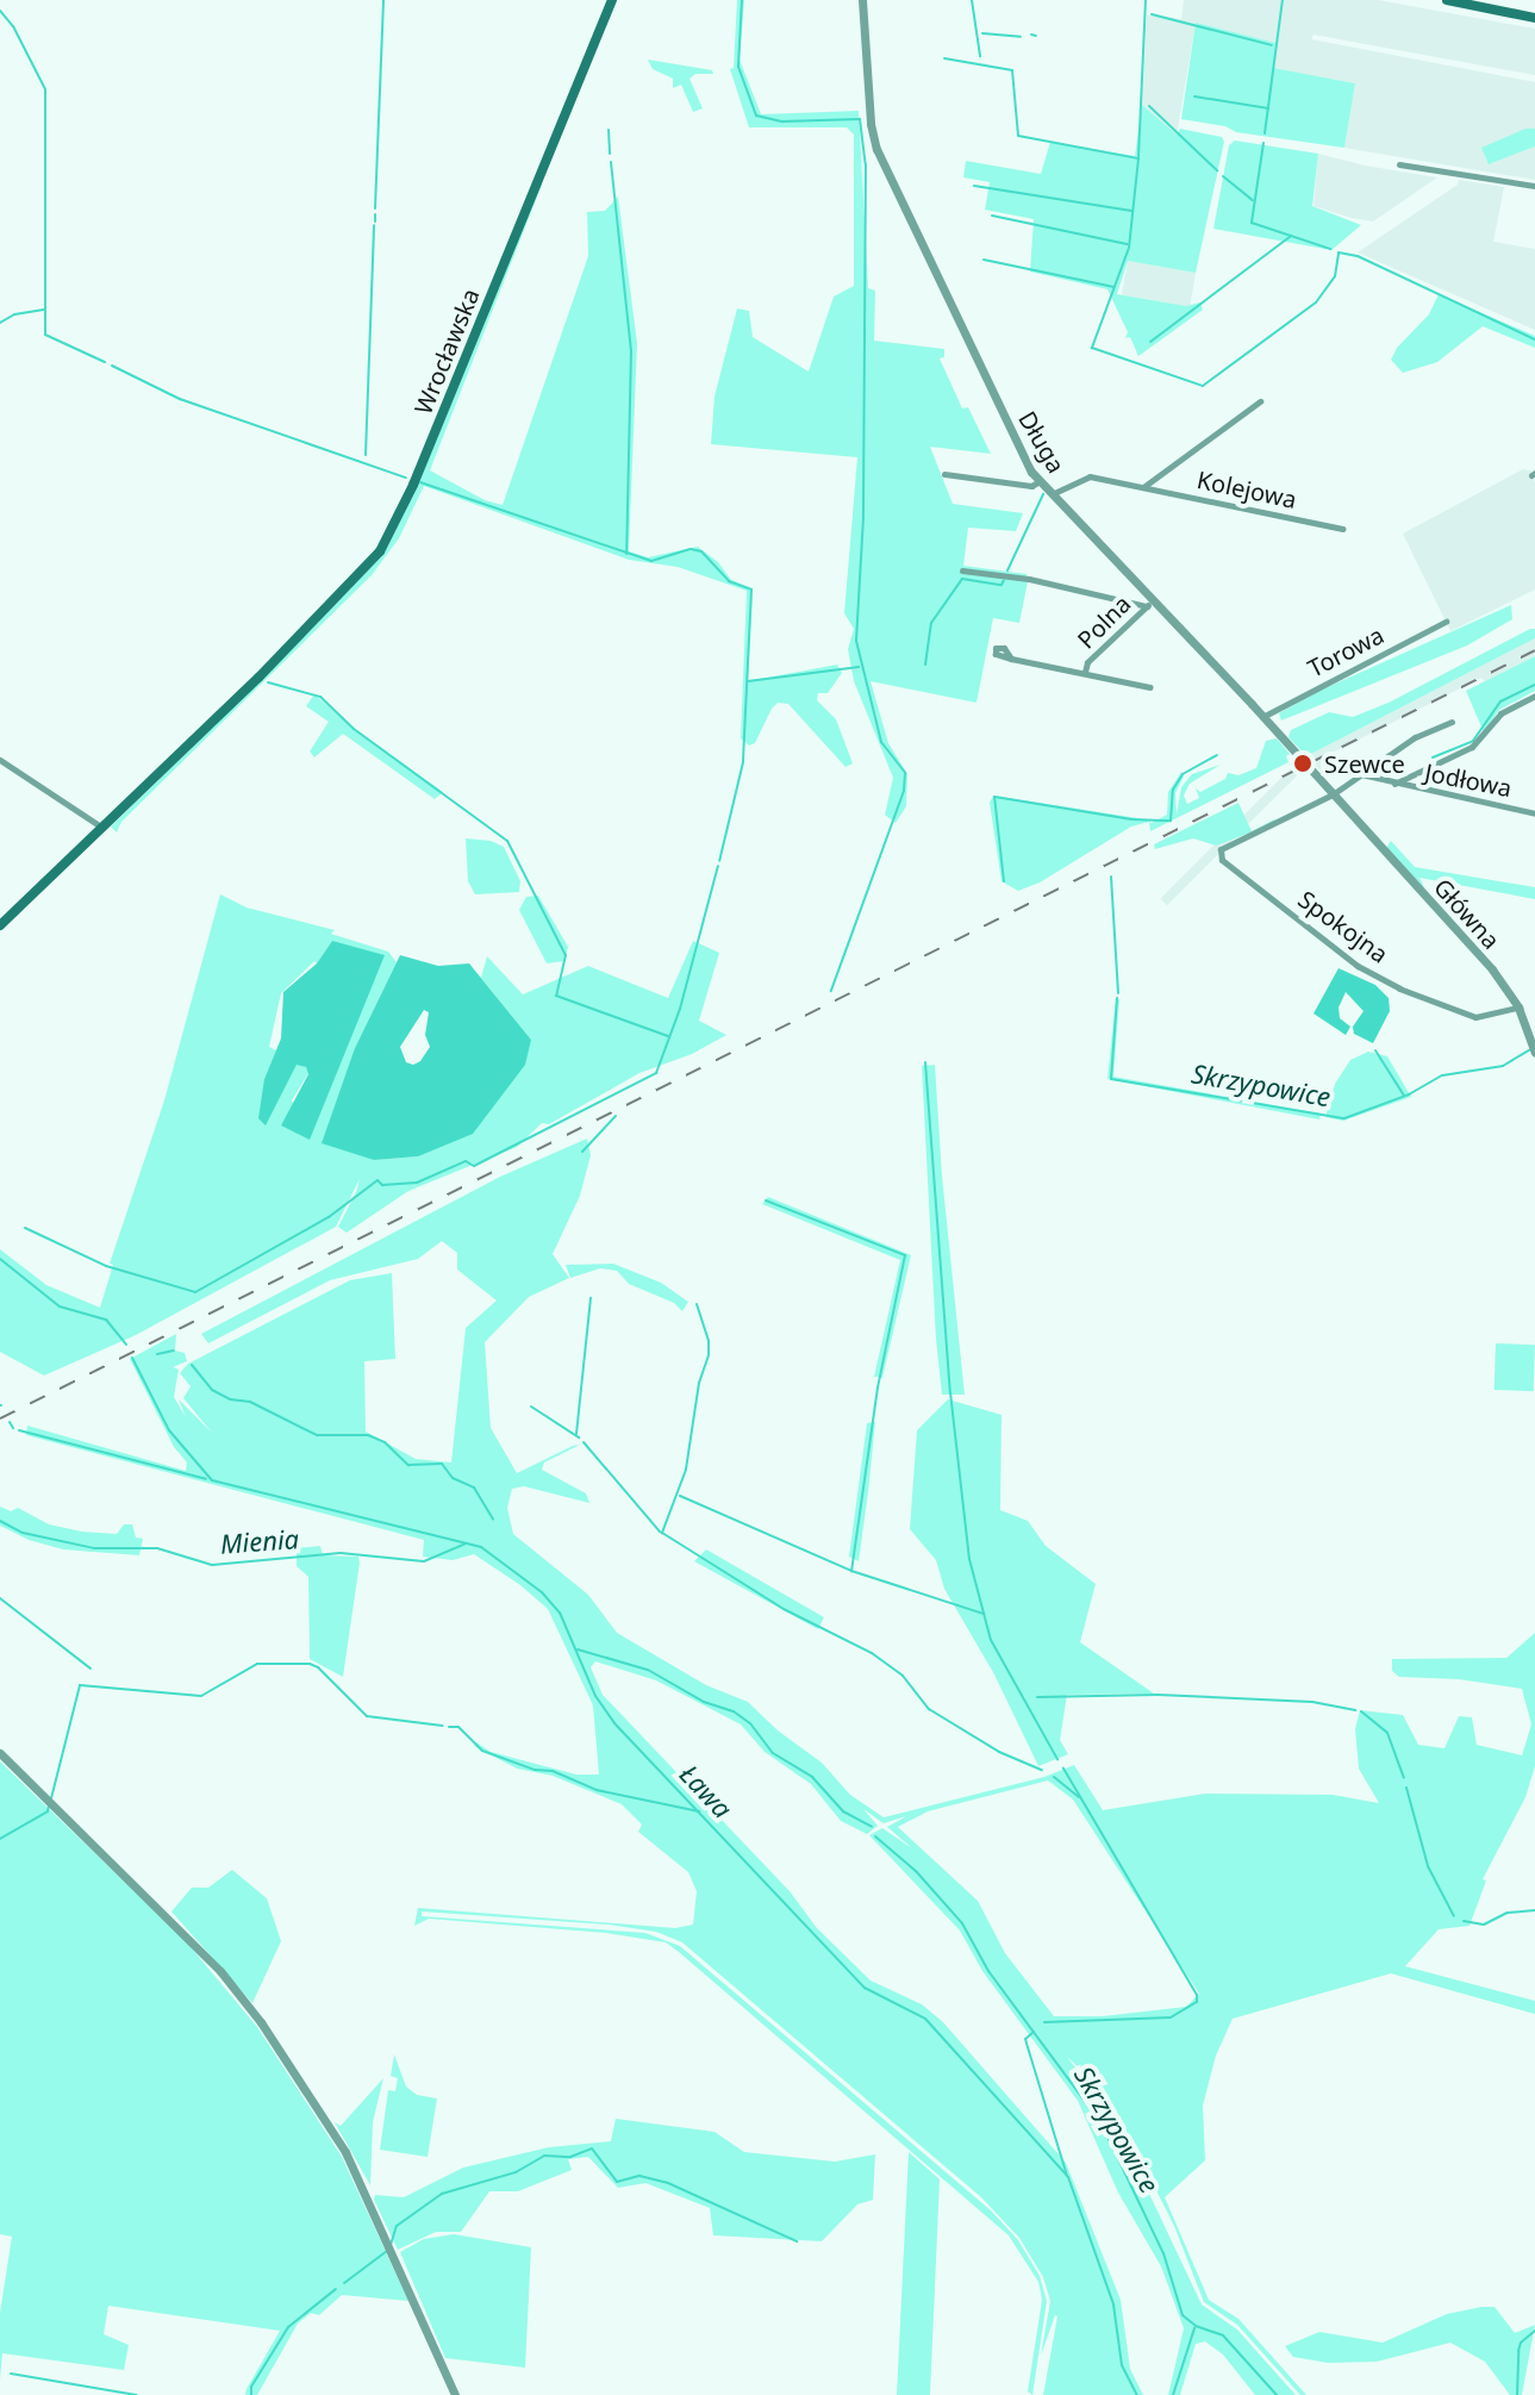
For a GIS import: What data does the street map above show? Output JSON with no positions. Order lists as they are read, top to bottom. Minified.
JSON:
{"streets":{"main road":["Wrocławska"],"street":["Długa","Kolejowa","Polna","Torowa","Jodłowa","Główna","Spokojna"]},"crossings":[["Długa","Kolejowa"],["Długa","Polna"],["Długa","Torowa"],["Długa","Główna"],["Długa","Spokojna"],["Główna","Spokojna"]],"water":["Skrzypowice","Mienia","Ława"],"places":["Szewce"]}
